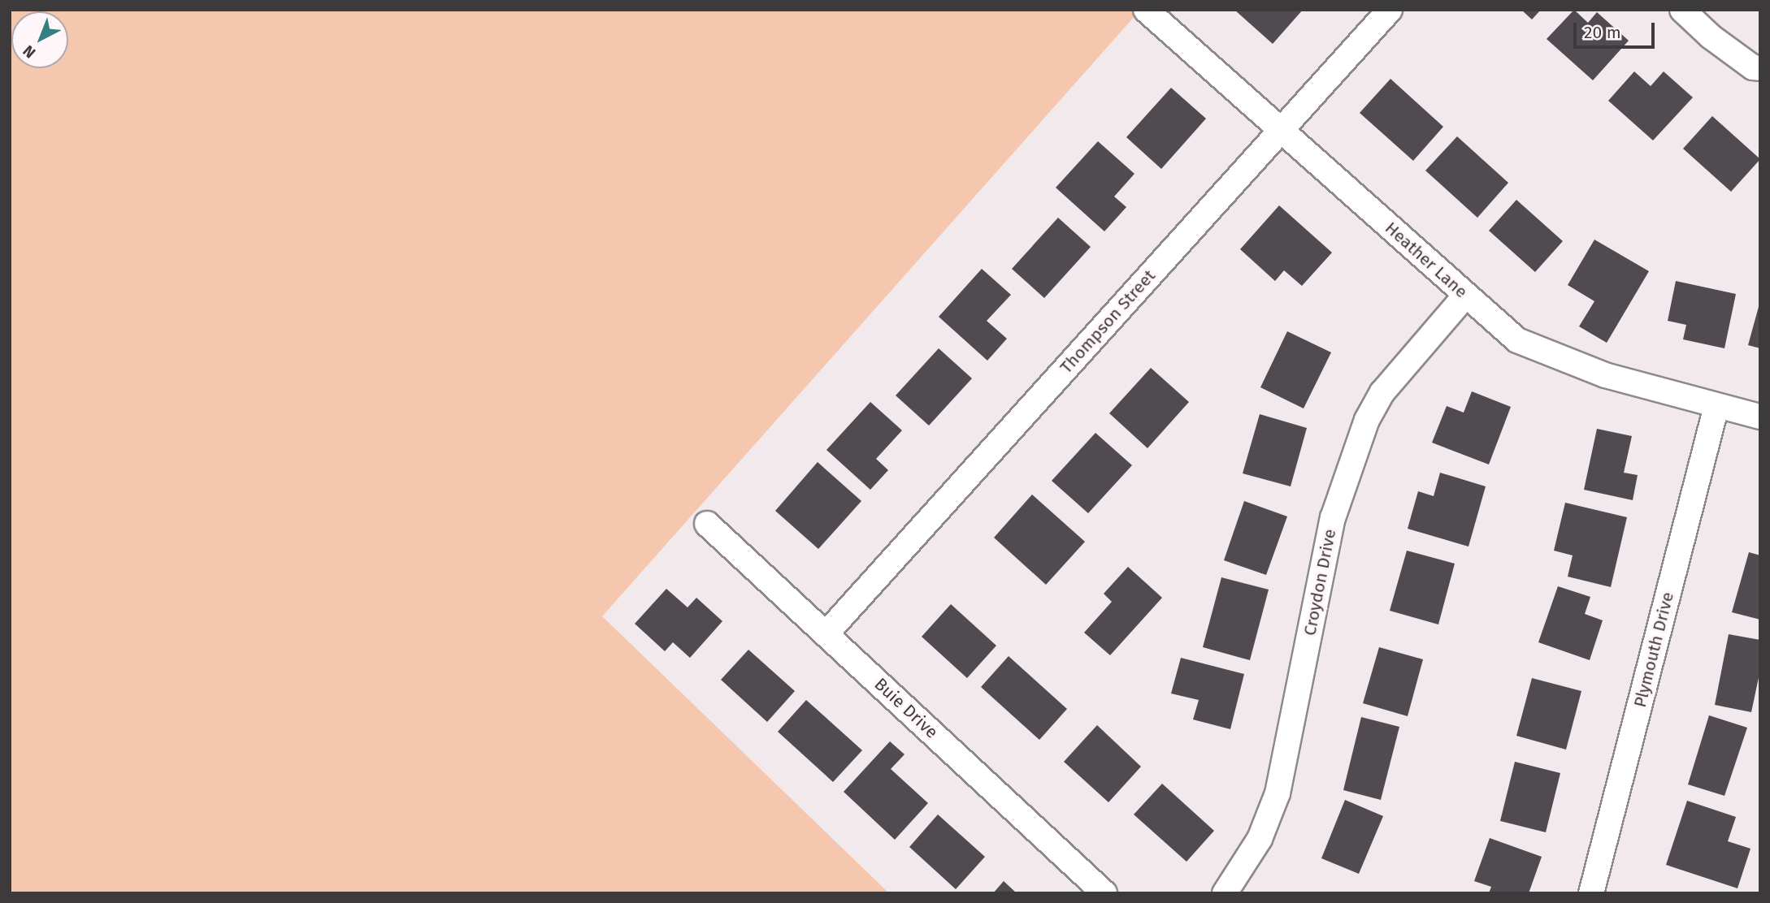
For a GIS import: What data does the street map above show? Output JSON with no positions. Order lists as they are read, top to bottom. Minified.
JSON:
{"streets":{"street":["Heather Lane","Thompson Street","Croydon Drive","Plymouth Drive","Buie Drive"]},"crossings":[["Heather Lane","Thompson Street"],["Heather Lane","Croydon Drive"],["Heather Lane","Plymouth Drive"],["Thompson Street","Buie Drive"]],"scale_bar":"20 m","north":"bottom left"}
